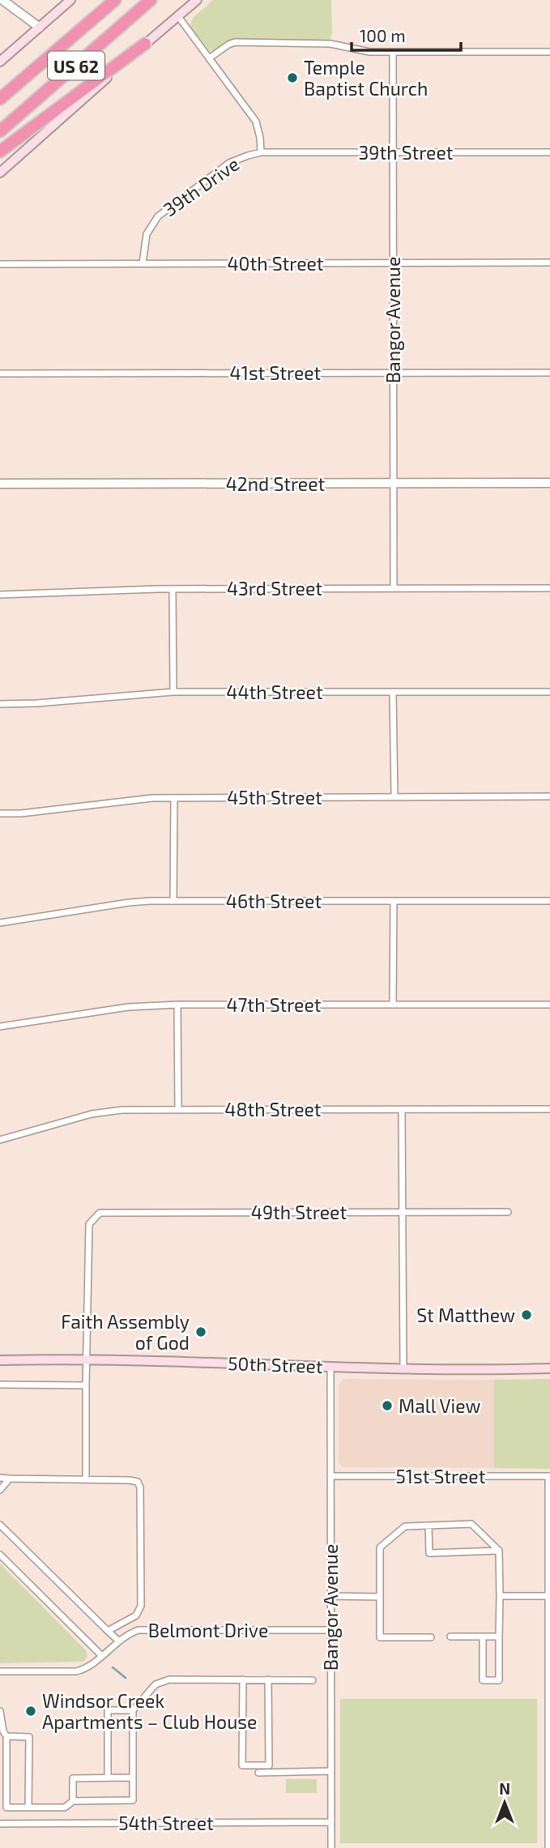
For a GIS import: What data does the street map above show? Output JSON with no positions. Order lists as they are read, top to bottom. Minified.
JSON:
{"streets":{"highway":["US 62"],"main road":["50th Street"],"street":["39th Street","39th Drive","40th Street","Bangor Avenue","41st Street","42nd Street","43rd Street","44th Street","45th Street","46th Street","47th Street","48th Street","49th Street","51st Street","Belmont Drive","54th Street"]},"crossings":[["39th Street","39th Drive"],["39th Street","Bangor Avenue"],["39th Drive","40th Street"],["40th Street","Bangor Avenue"],["Bangor Avenue","41st Street"],["Bangor Avenue","42nd Street"],["Bangor Avenue","43rd Street"],["Bangor Avenue","50th Street"],["Bangor Avenue","51st Street"],["Bangor Avenue","Belmont Drive"],["Bangor Avenue","54th Street"],["49th Street","50th Street"]],"places":["Temple Baptist Church","St Matthew","Faith Assembly of God","Mall View","Windsor Creek Apartments – Club House"],"scale_bar":"100 m","north":"top"}
